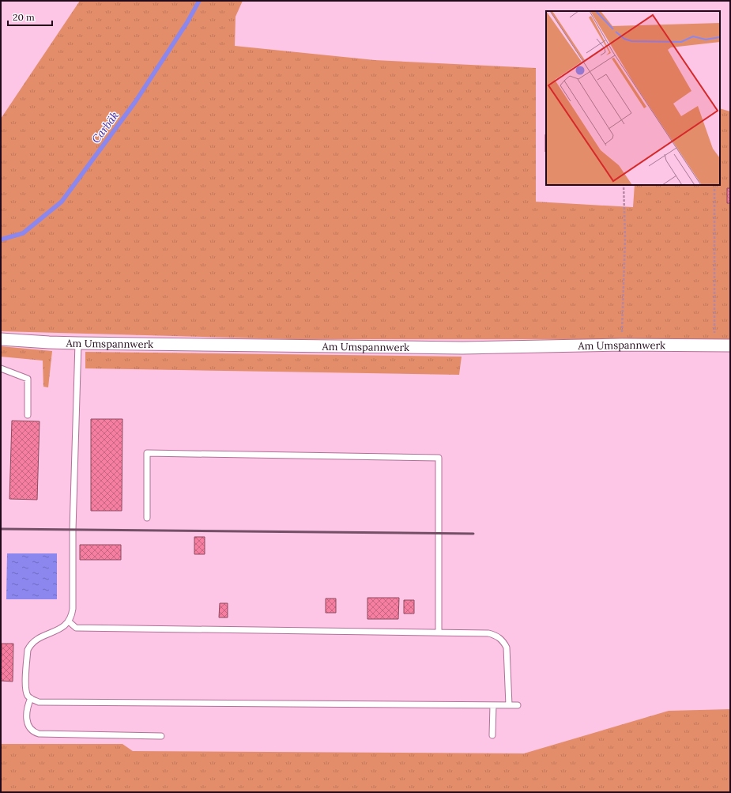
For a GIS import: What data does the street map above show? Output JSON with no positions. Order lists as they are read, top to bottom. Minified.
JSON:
{"streets":{"street":["Am Umspannwerk"]},"water":["Carbäk"],"scale_bar":"20 m"}
